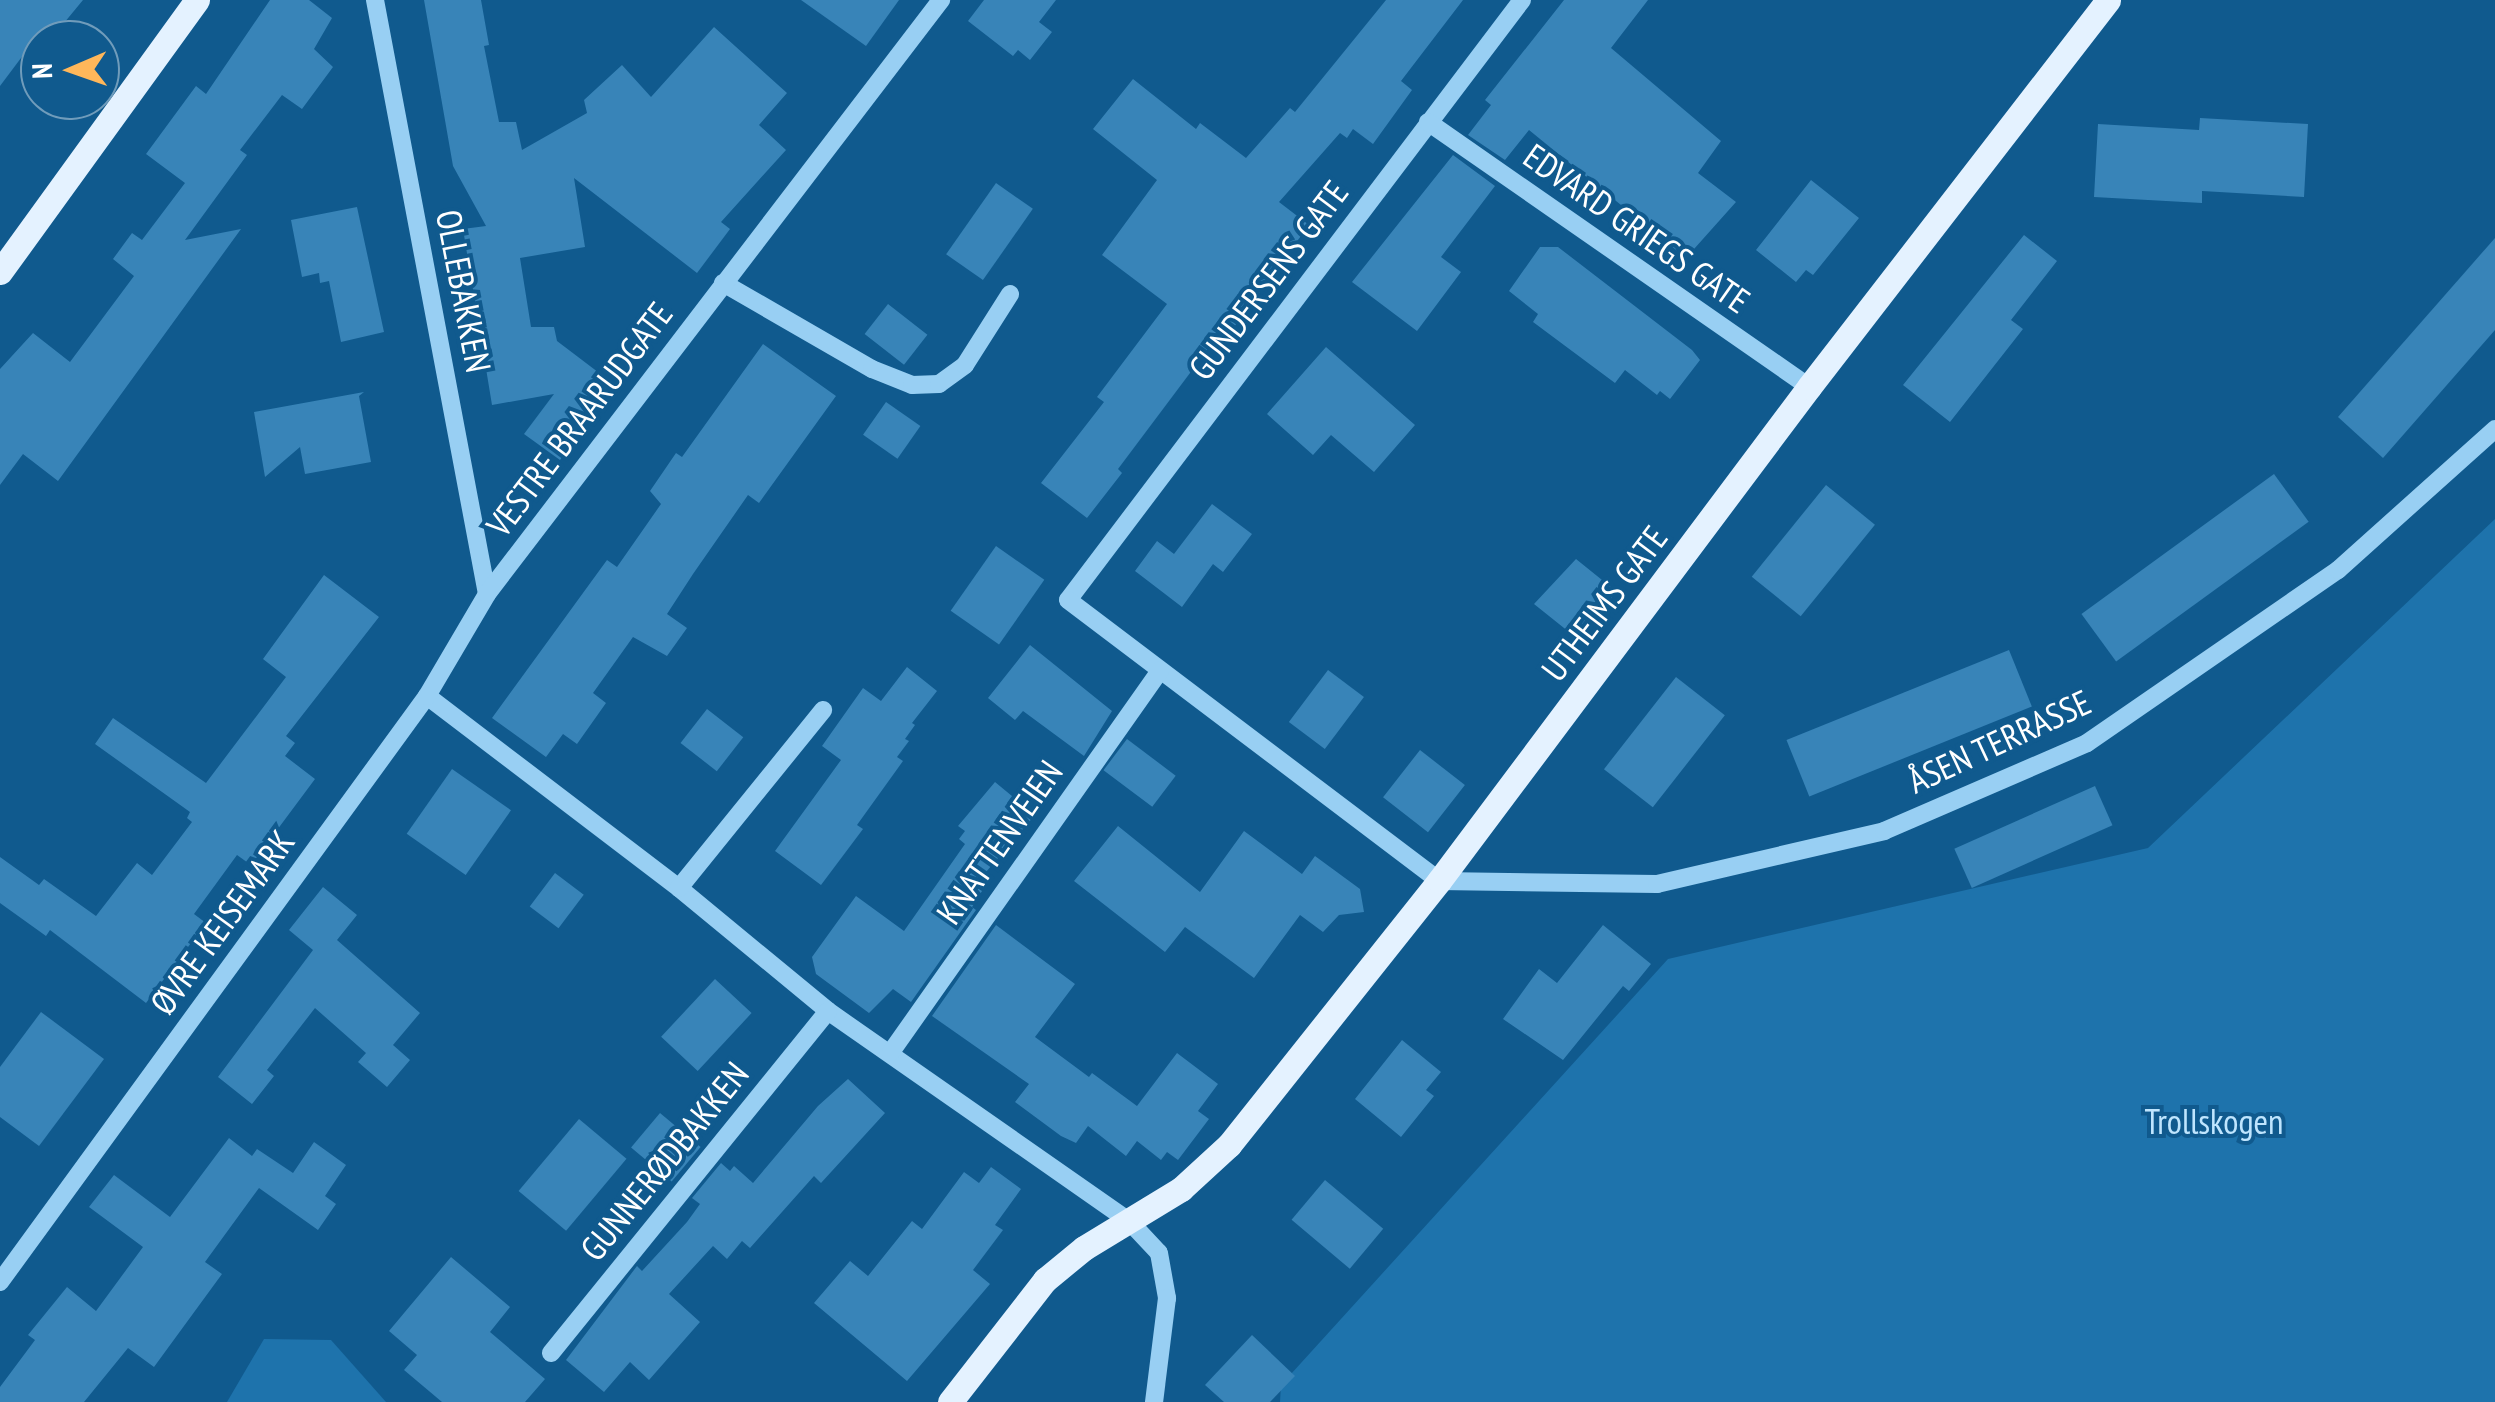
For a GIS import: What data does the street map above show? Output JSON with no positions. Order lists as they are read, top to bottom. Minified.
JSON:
{"streets":{"main road":["UTHEIMS GATE"],"street":["EDVARD GRIEGS GATE","GUNDERSENS GATE","OLLEBAKKEN","VESTRE BRAARUDGATE","ÅSEN TERRASSE","KNATTENVEIEN","ØVRE KEISEMARK","GUNNERØDBAKKEN"]},"crossings":[["EDVARD GRIEGS GATE","GUNDERSENS GATE"],["EDVARD GRIEGS GATE","UTHEIMS GATE"],["GUNDERSENS GATE","KNATTENVEIEN"],["OLLEBAKKEN","VESTRE BRAARUDGATE"],["OLLEBAKKEN","ØVRE KEISEMARK"],["VESTRE BRAARUDGATE","ØVRE KEISEMARK"],["UTHEIMS GATE","ÅSEN TERRASSE"]],"parks":["Trollskogen"],"north":"left"}
